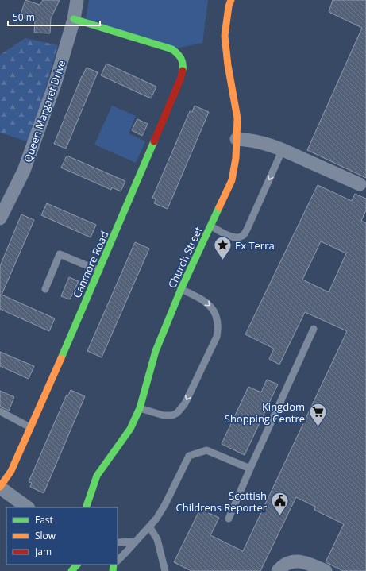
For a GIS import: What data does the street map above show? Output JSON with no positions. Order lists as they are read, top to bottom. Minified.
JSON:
{"streets":{"street":["Queen Margaret Drive","Church Street","Canmore Road"]},"crossings":[["Queen Margaret Drive","Canmore Road"]],"places":{"place":["Ex Terra"],"supermarket":["Kingdom Shopping Centre"],"public building":["Scottish Childrens Reporter"]},"legend":["Fast","Slow","Jam"],"scale_bar":"50 m"}
